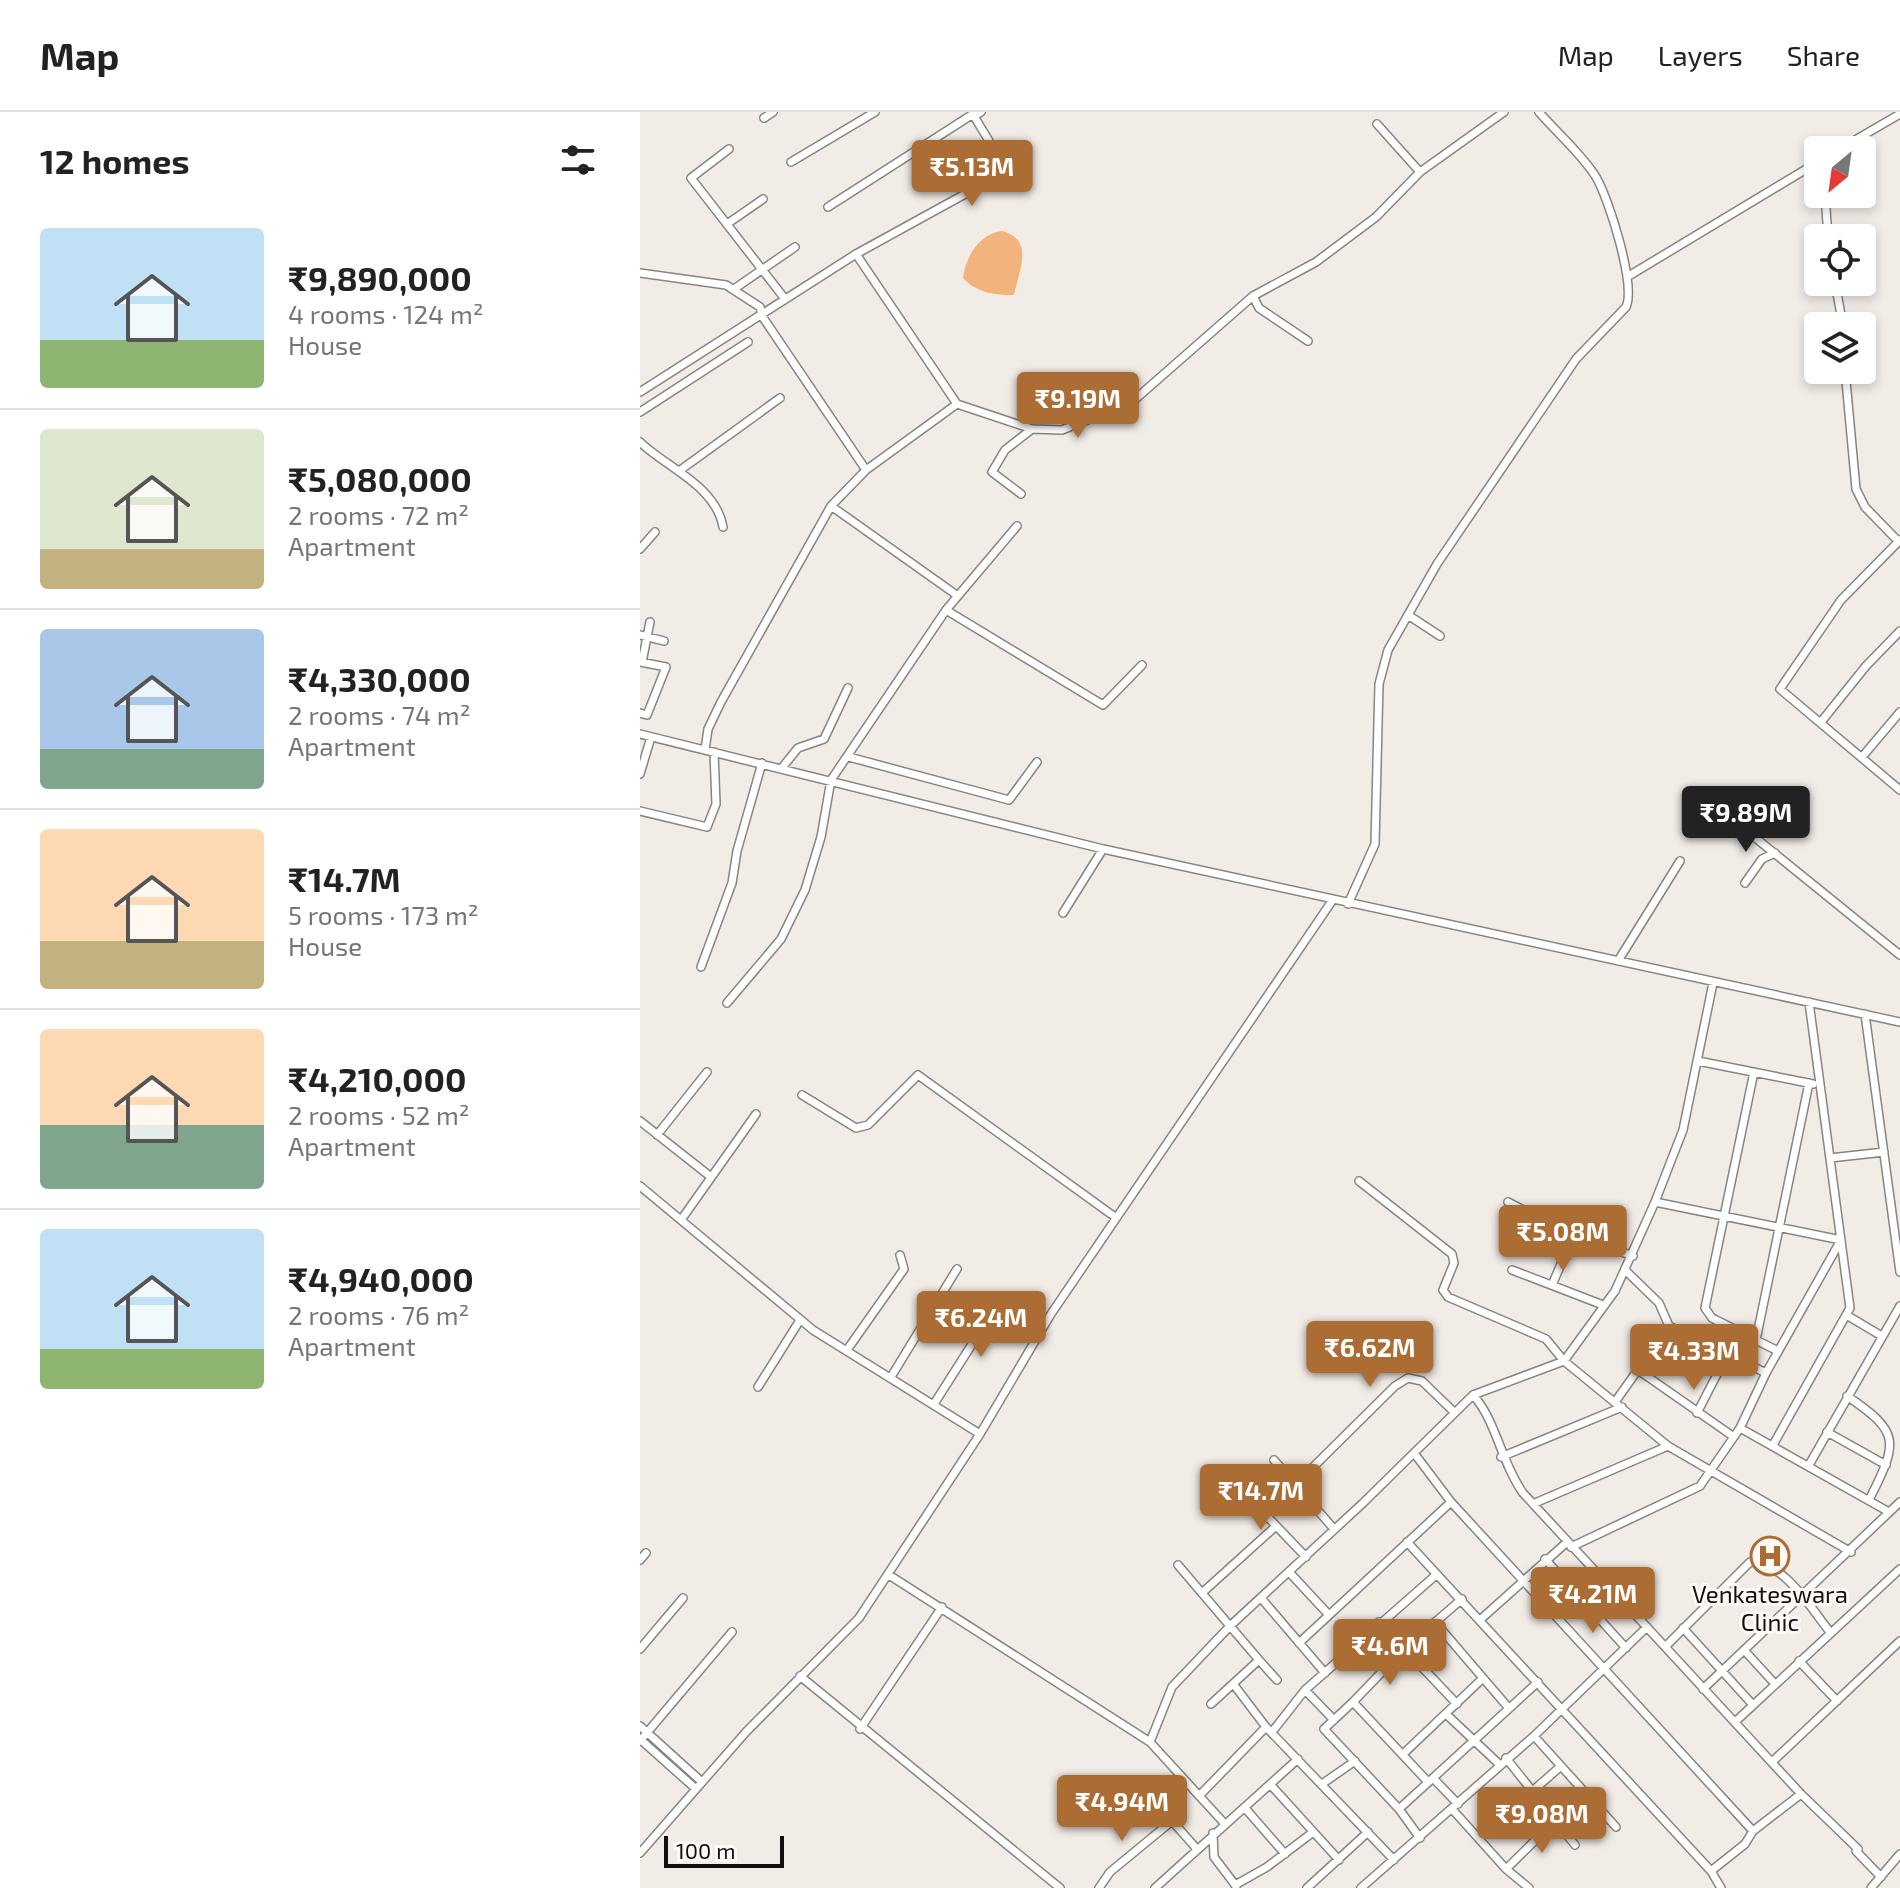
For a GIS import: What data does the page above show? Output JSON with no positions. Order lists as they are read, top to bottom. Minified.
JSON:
{"places":{"hospital":["Venkateswara Clinic"]},"scale_bar":"100 m","north":"bottom left","page":{"header":"Map","nav":["Map","Layers","Share"],"heading":"12 homes","price":["₹5.13M","₹9.19M","₹9.89M","₹5.08M","₹6.24M","₹6.62M","₹4.33M","₹14.7M","₹4.21M","₹4.6M","₹4.94M","₹9.08M"],"list":[{"name":"₹9,890,000","note":"4 rooms · 124 m² · House"},{"name":"₹5,080,000","note":"2 rooms · 72 m² · Apartment"},{"name":"₹4,330,000","note":"2 rooms · 74 m² · Apartment"},{"name":"₹14.7M","note":"5 rooms · 173 m² · House"},{"name":"₹4,210,000","note":"2 rooms · 52 m² · Apartment"},{"name":"₹4,940,000","note":"2 rooms · 76 m² · Apartment"}],"scale":"100 m"}}
